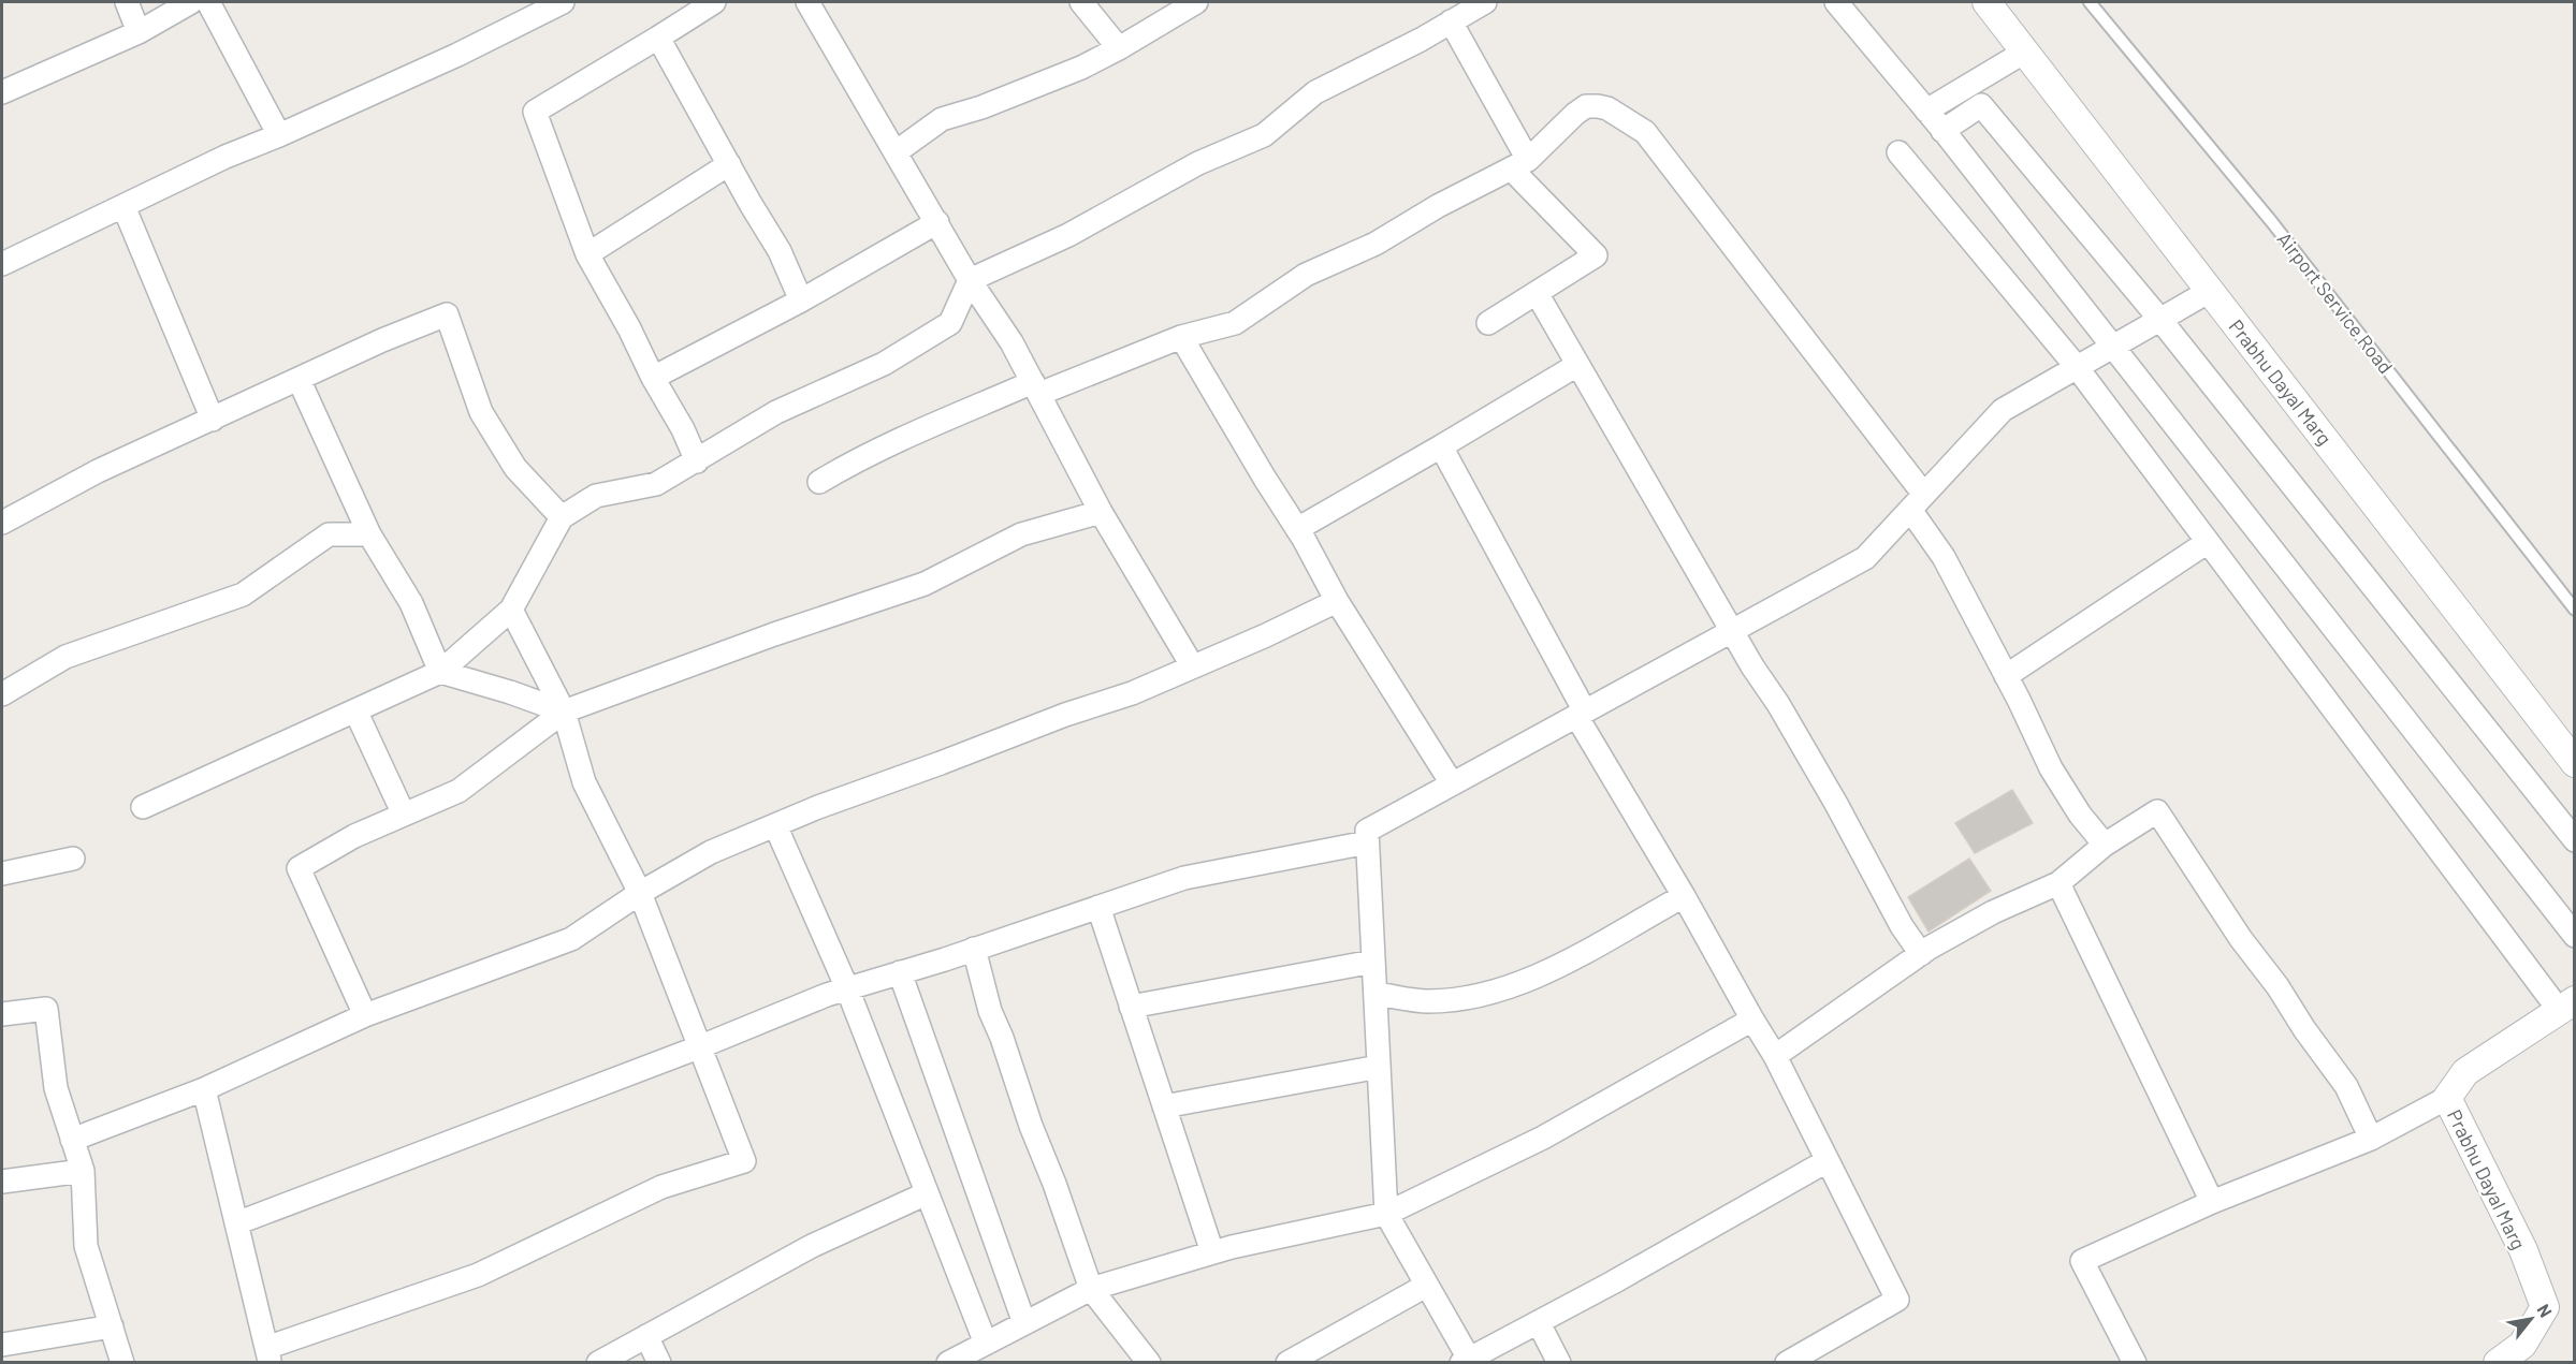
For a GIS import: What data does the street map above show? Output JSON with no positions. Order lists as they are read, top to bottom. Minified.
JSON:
{"streets":{"street":["Prabhu Dayal Marg"],"lane":["Airport Service Road"]},"north":"top right"}
